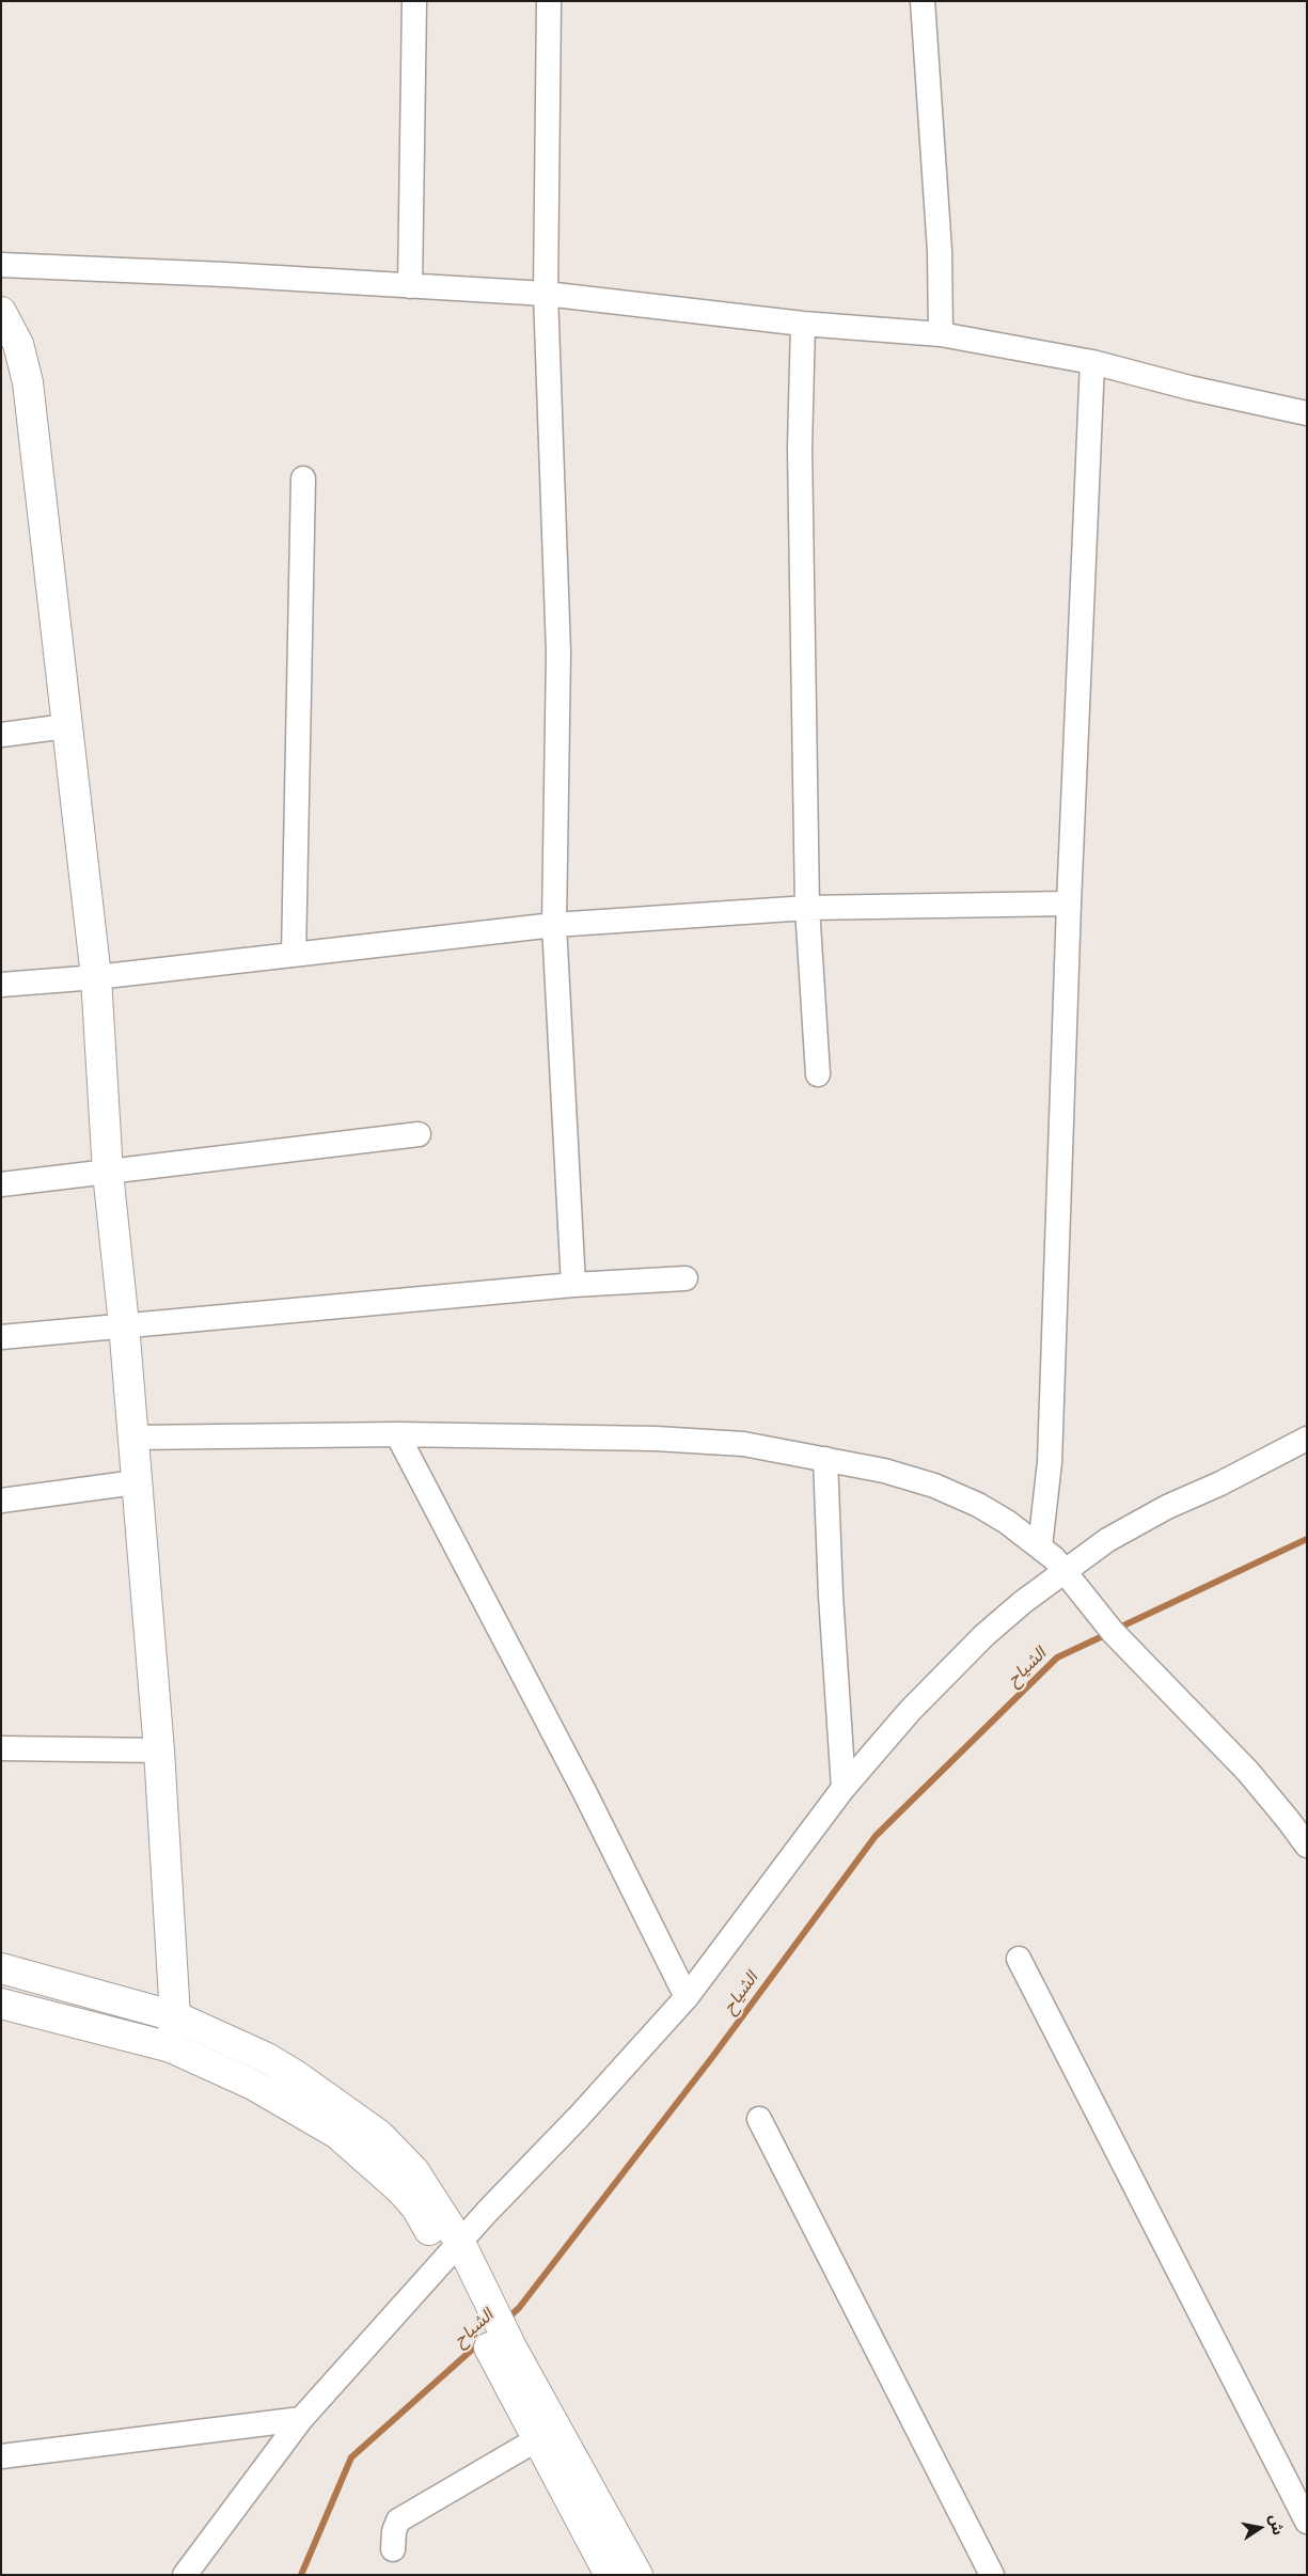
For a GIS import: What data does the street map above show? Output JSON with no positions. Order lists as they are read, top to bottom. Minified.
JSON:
{"water":["الشياح"],"north":"right"}
